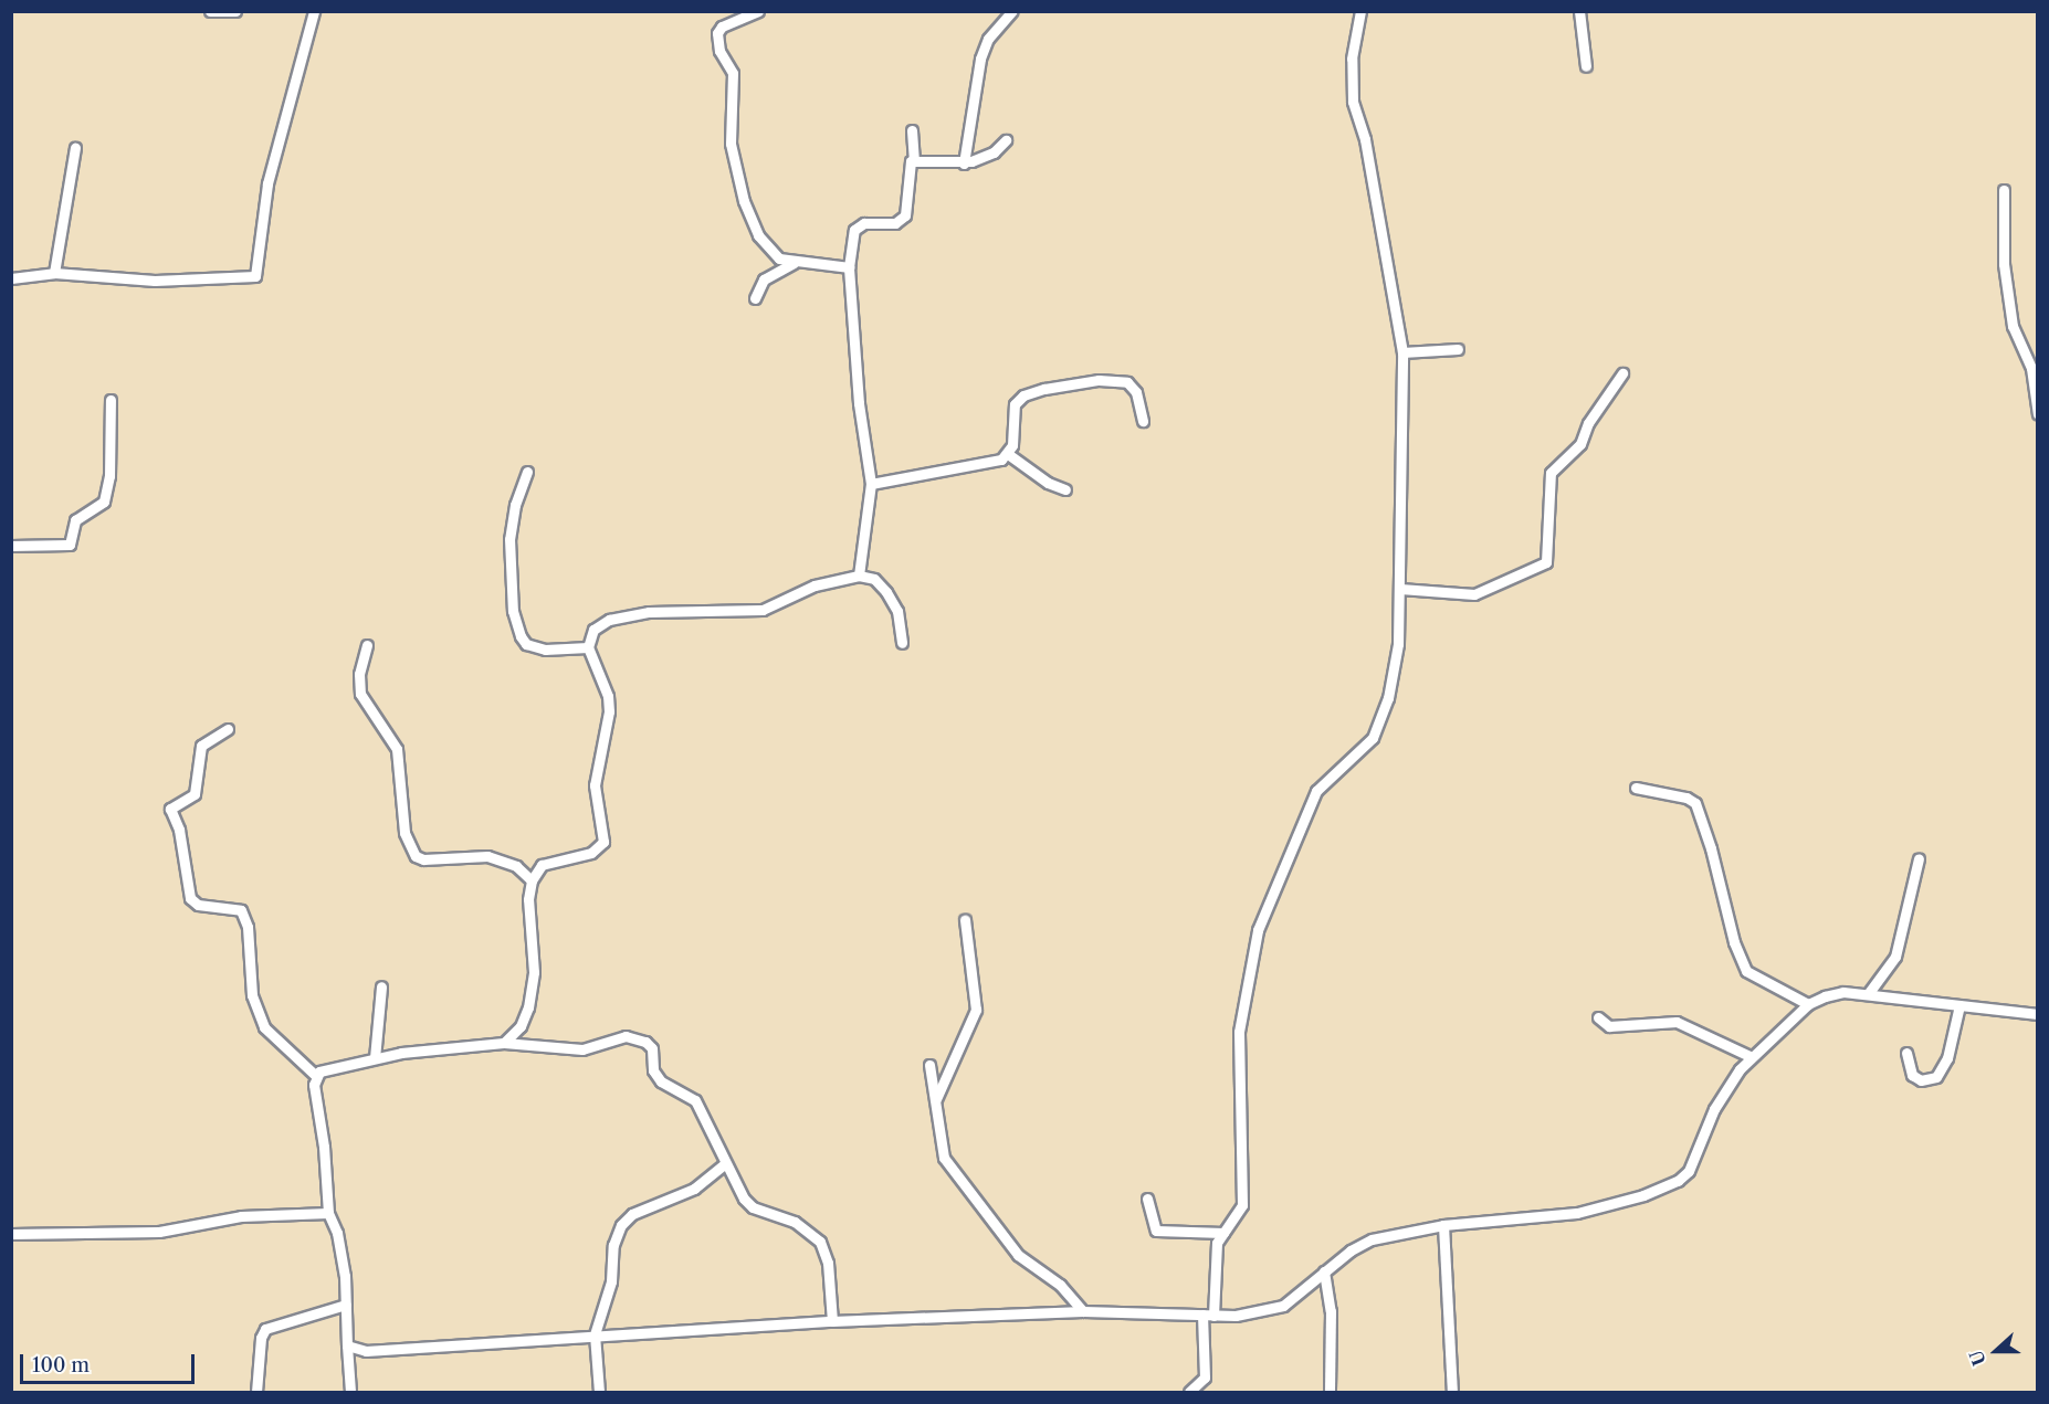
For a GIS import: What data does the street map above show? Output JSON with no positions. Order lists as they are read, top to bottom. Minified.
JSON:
{"scale_bar":"100 m","north":"left"}
